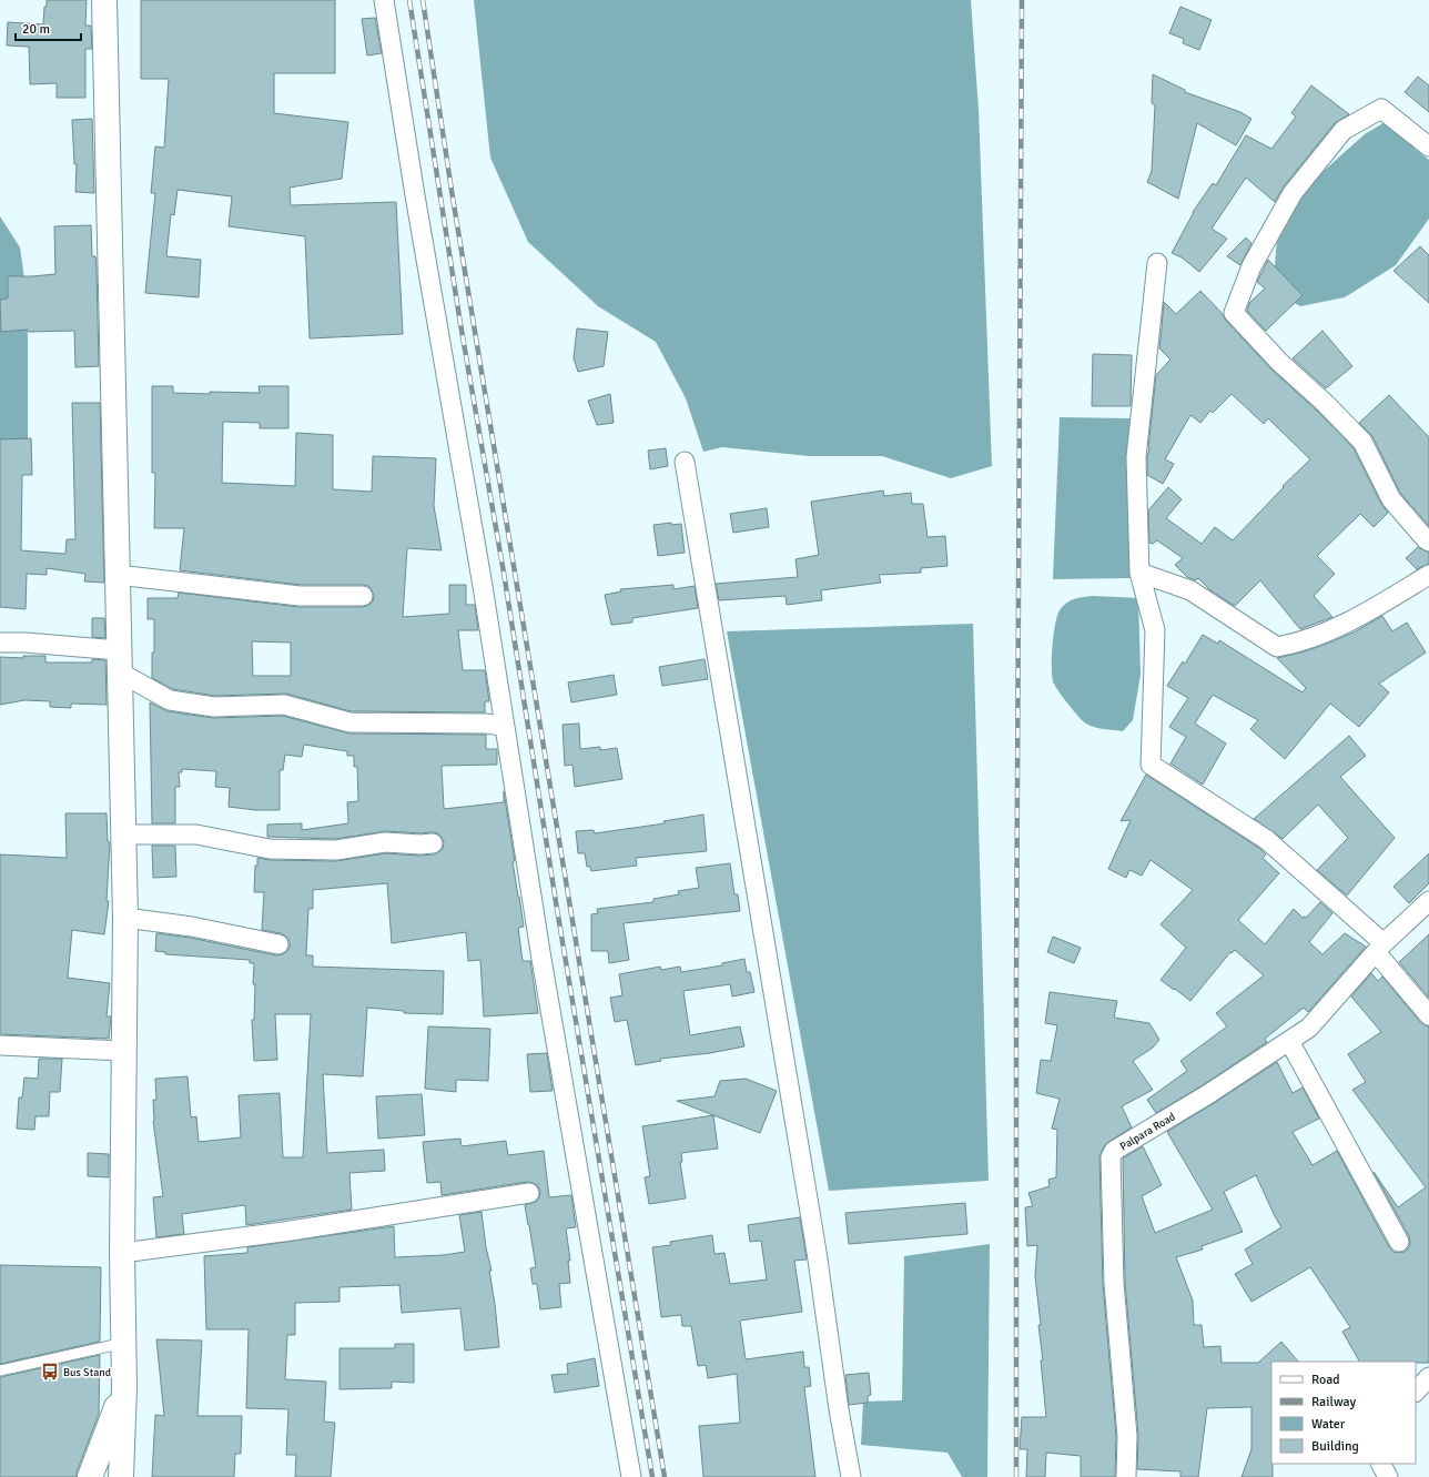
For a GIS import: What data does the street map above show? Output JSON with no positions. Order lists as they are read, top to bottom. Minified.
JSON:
{"streets":{"street":["Palpara Road"]},"places":{"bus stop":["Bus Stand"]},"legend":["Road","Railway","Water","Building"],"scale_bar":"20 m"}
